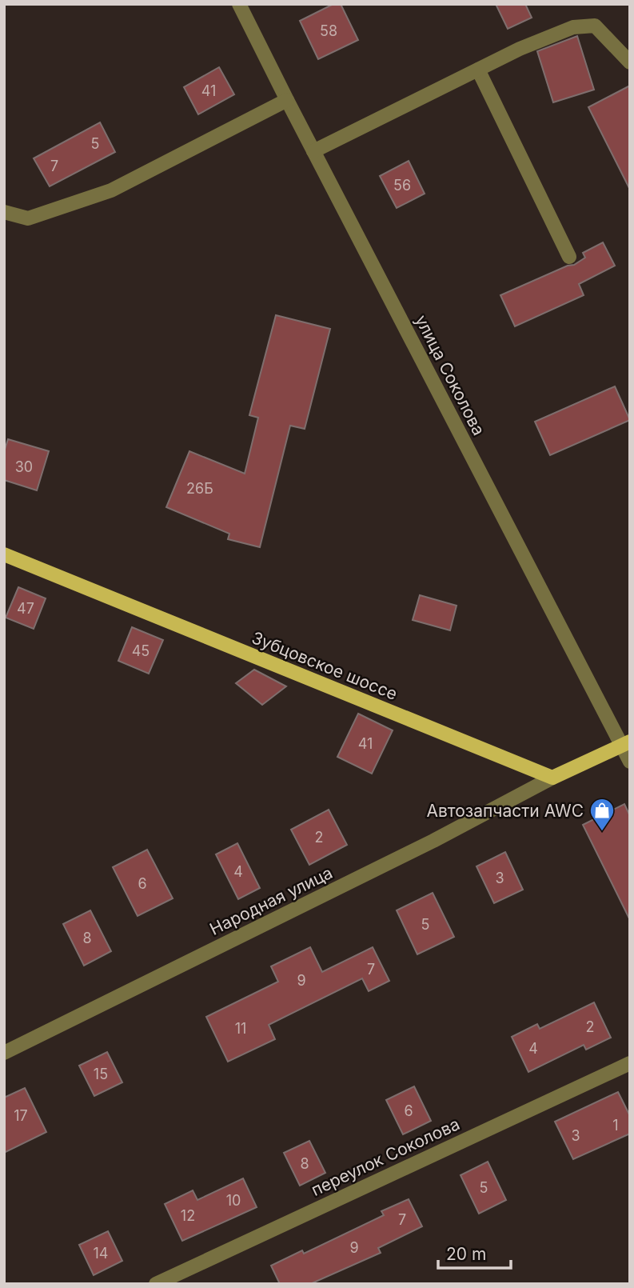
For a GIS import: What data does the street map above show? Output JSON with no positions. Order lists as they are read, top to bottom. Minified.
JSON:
{"streets":{"main road":["Зубцовское шоссе"],"street":["улица Соколова","Народная улица","переулок Соколова"]},"crossings":[["Зубцовское шоссе","Народная улица"]],"places":{"shop":["Автозапчасти AWC"]},"house_numbers":["58","41","5","7","56","30","26Б","47","45","41","2","4","3","6","5","8","7","9","2","11","4","15","6","17","1","3","8","5","10","12","7","9","14"],"scale_bar":"20 m"}
